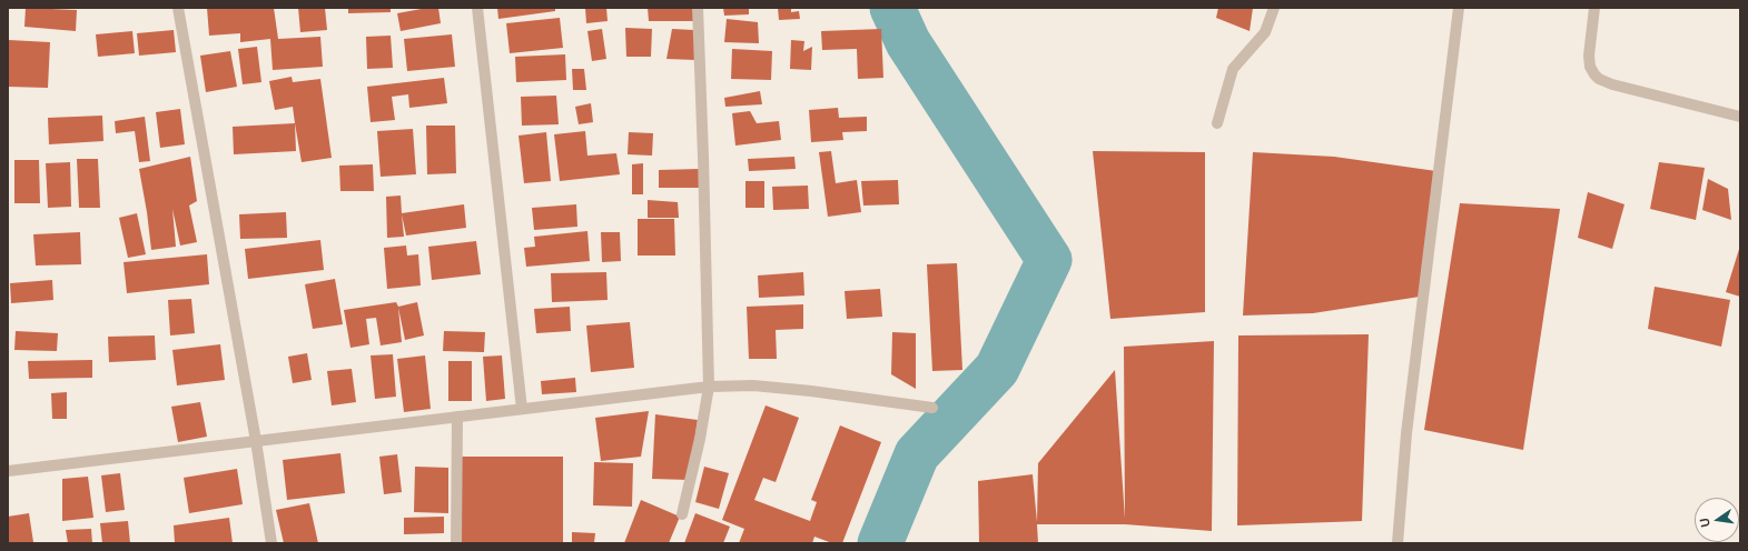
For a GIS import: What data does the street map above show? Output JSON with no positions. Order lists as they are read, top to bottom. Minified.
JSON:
{"north":"left"}
